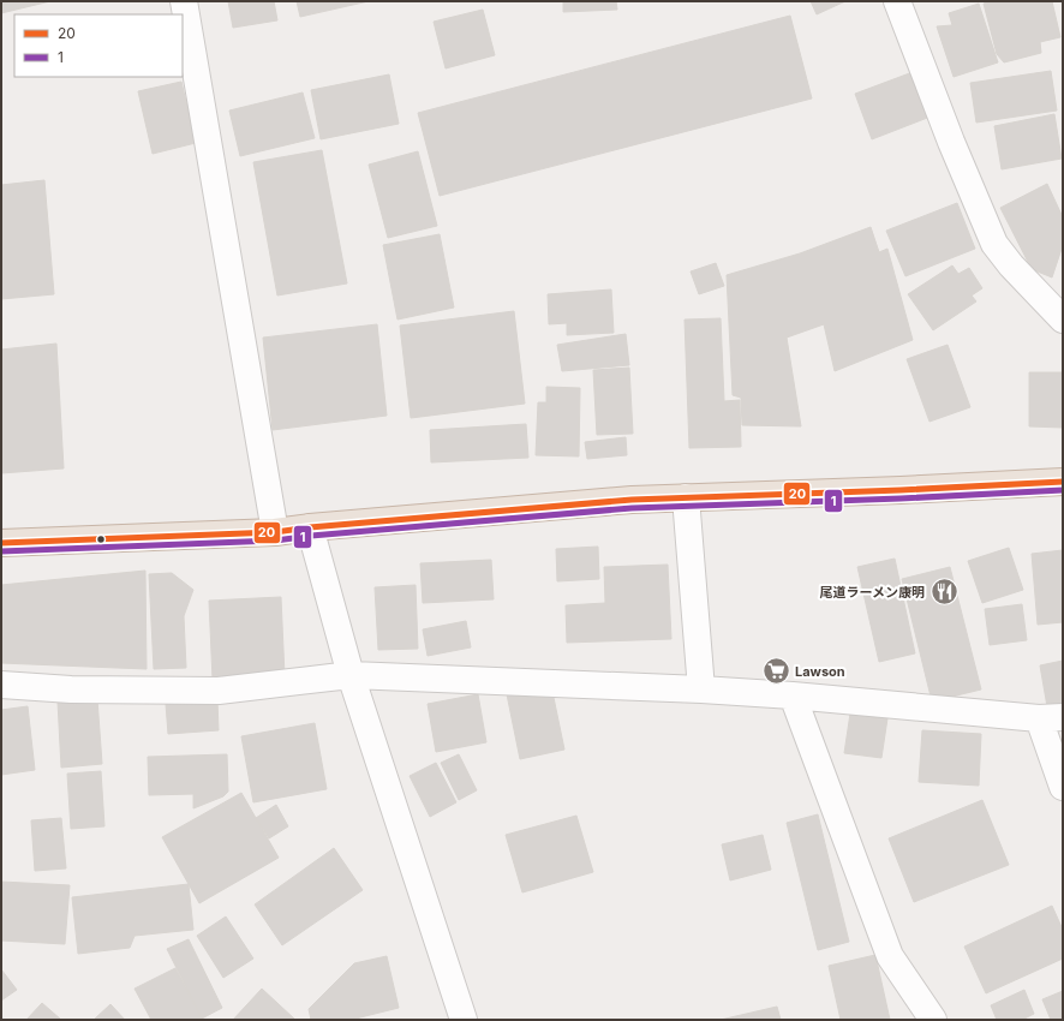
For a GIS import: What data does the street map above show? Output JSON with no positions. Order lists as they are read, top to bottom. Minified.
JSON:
{"places":{"restaurant":["尾道ラーメン康明"],"supermarket":["Lawson"]},"lines":["transit line 20","transit line 1"],"legend":["20","1"]}
